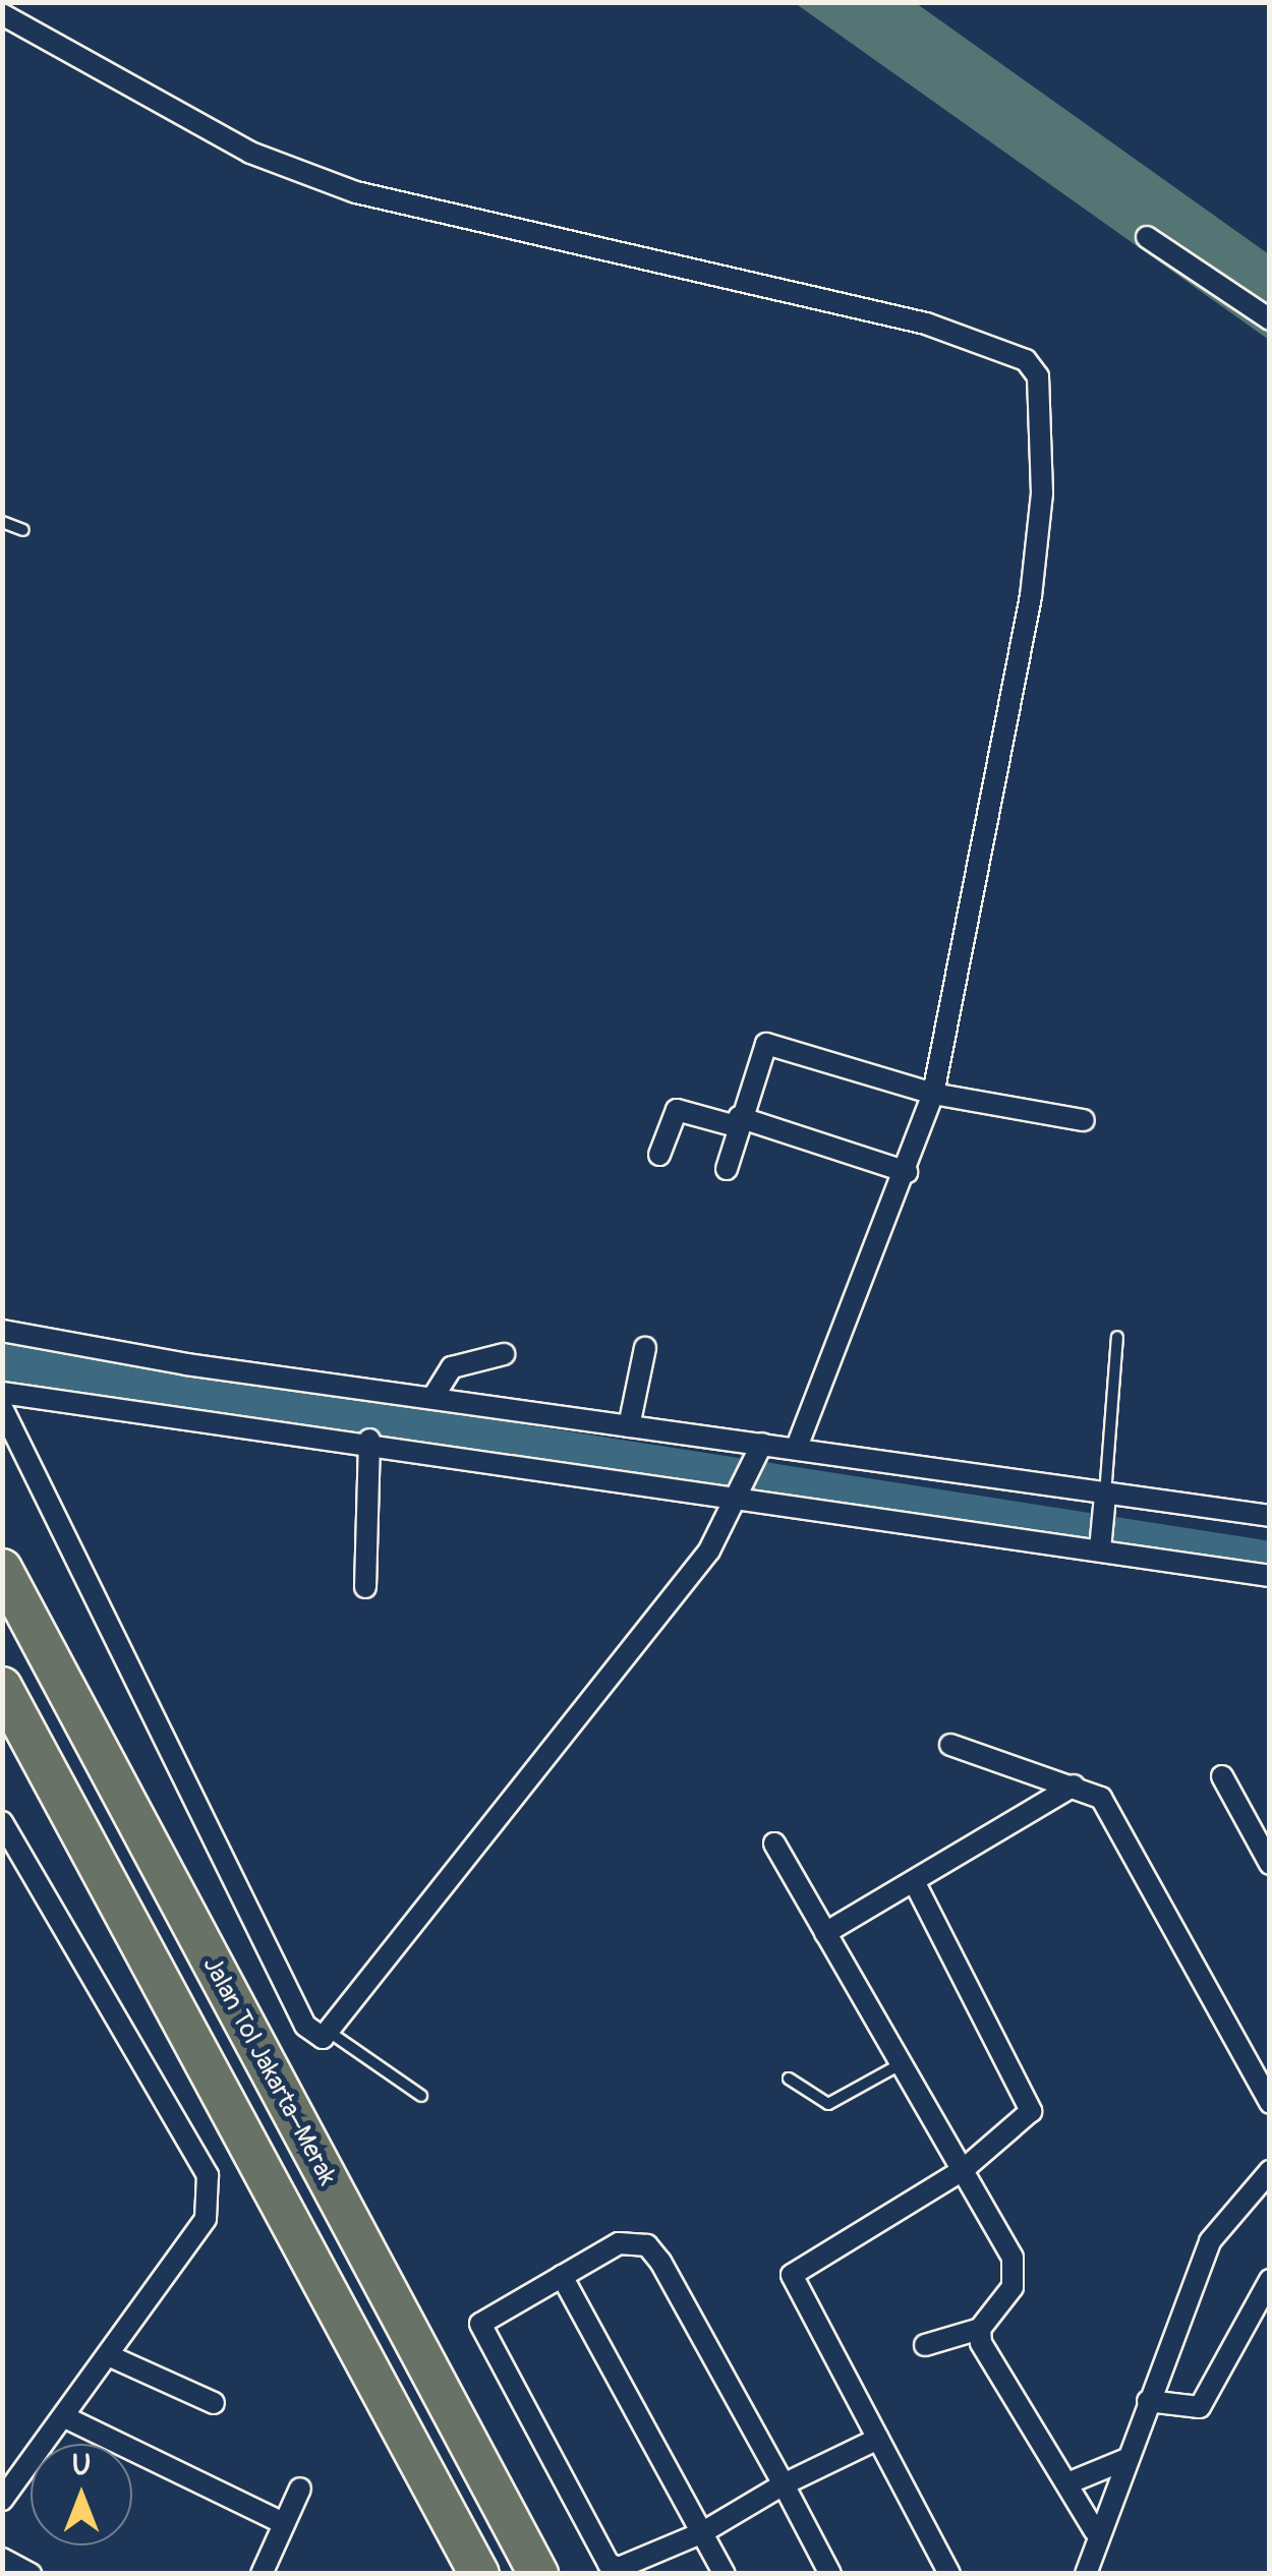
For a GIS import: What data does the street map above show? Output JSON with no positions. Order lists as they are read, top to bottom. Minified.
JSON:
{"streets":{"highway":["Jalan Tol Jakarta–Merak"]},"north":"top"}
